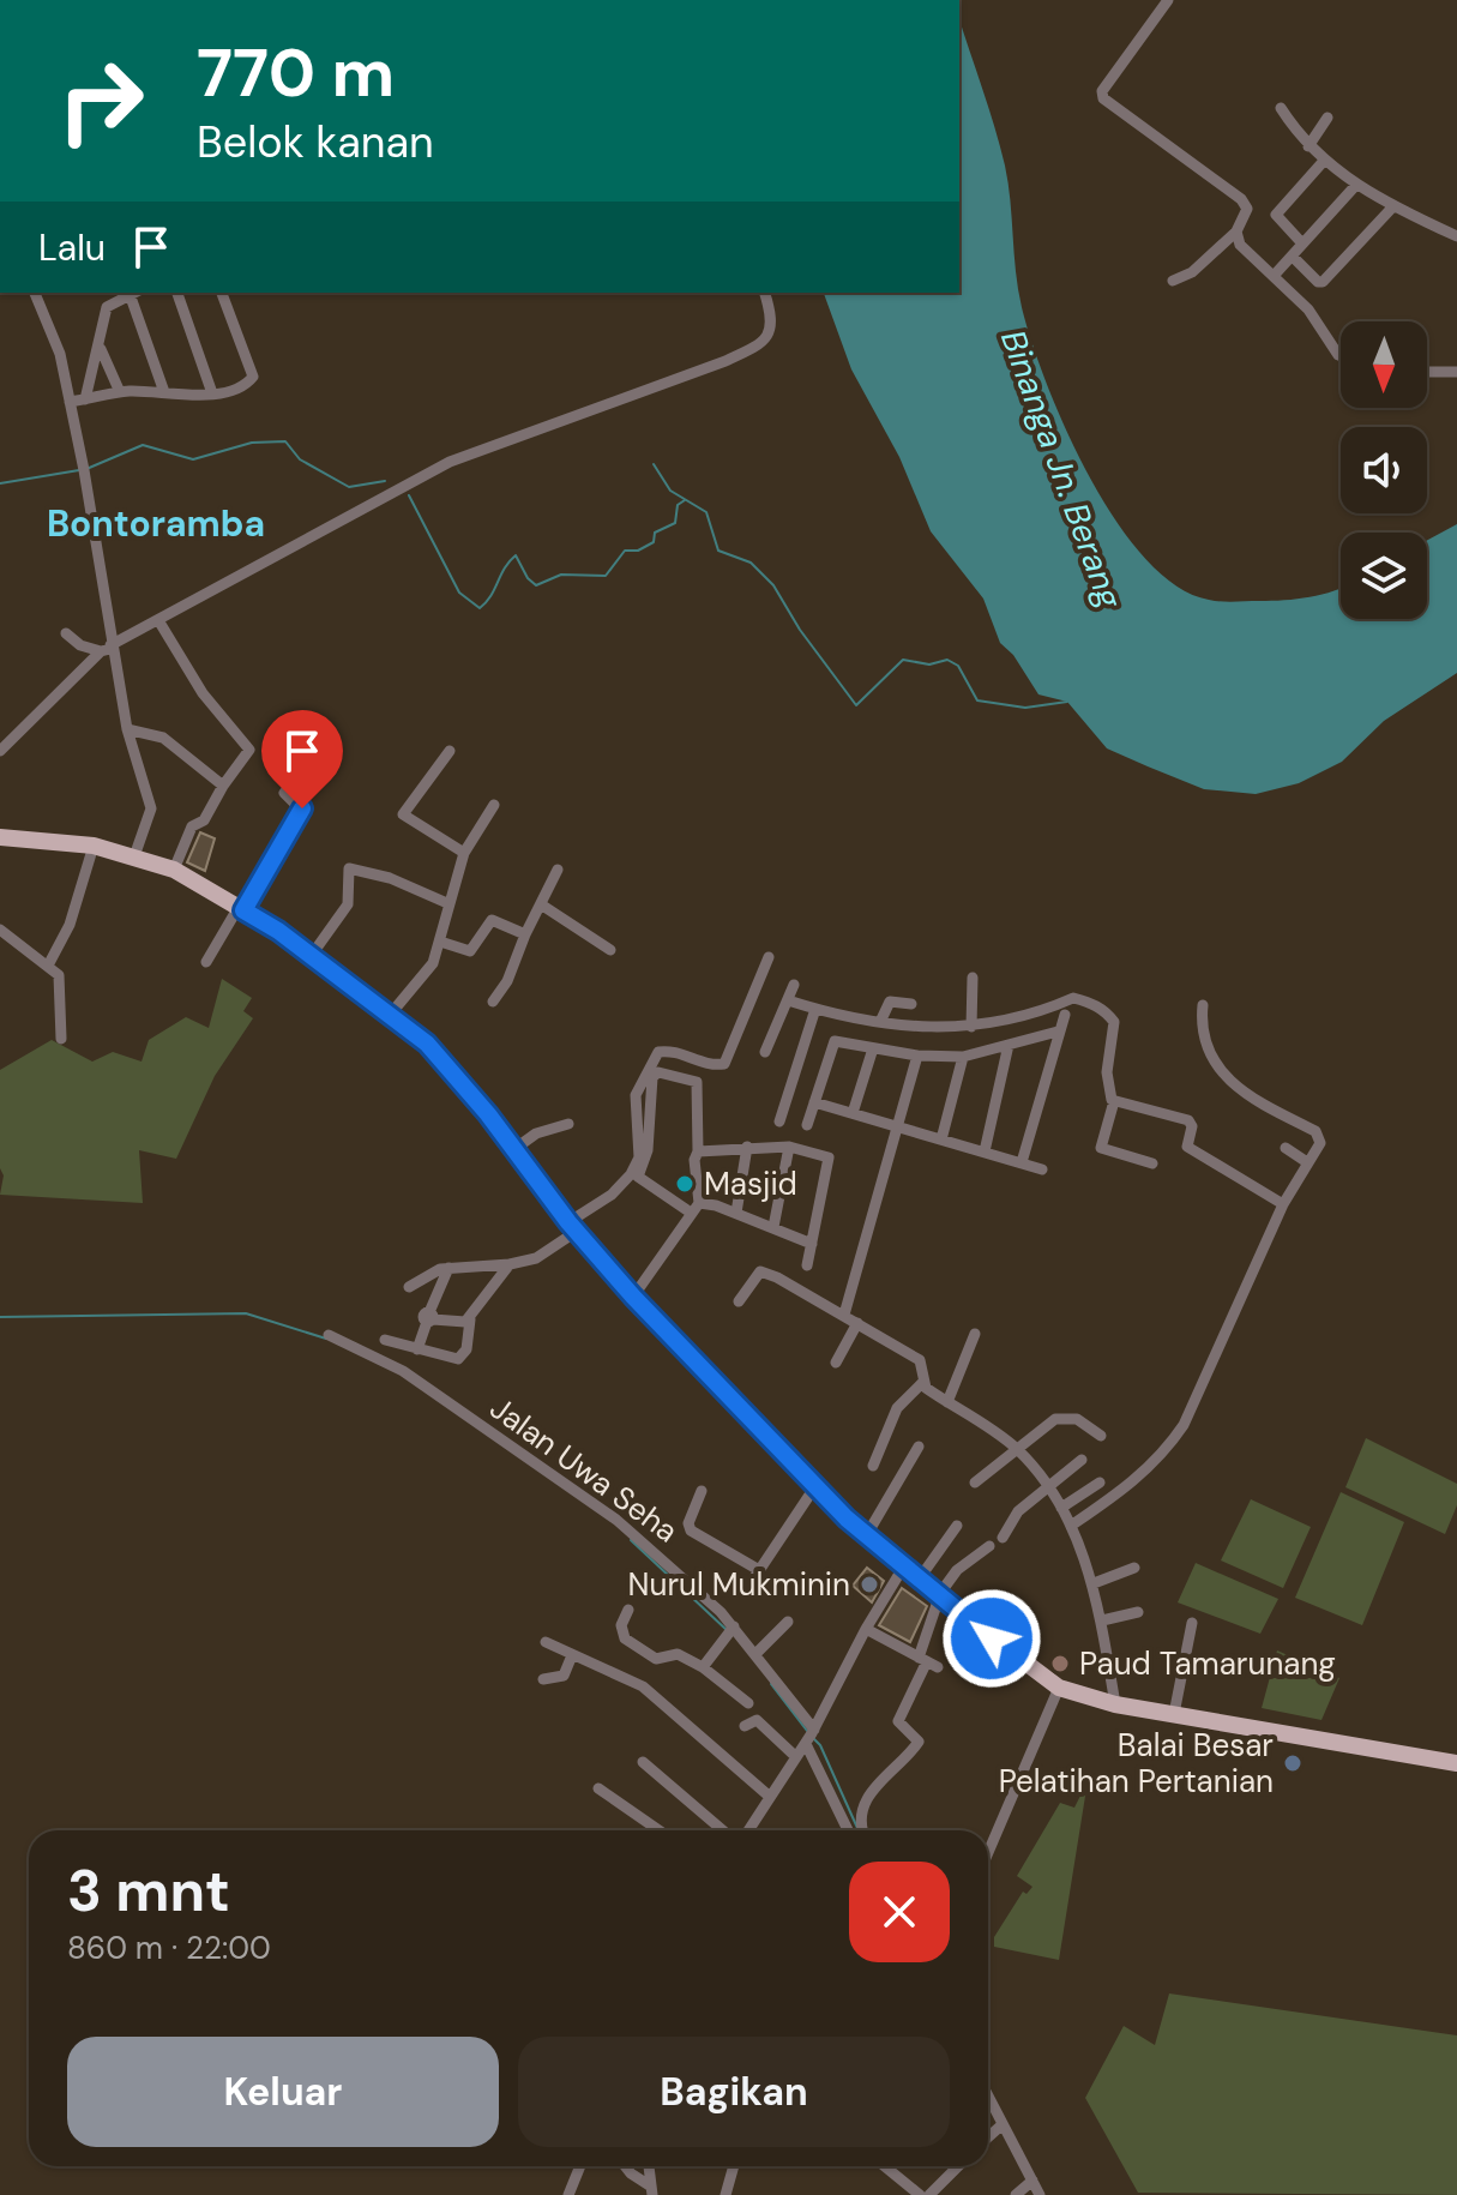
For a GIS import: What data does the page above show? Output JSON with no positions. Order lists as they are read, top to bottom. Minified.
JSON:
{"streets":{"street":["Jalan Uwa Seha"]},"districts":["Bontoramba"],"water":["Binanga Jn. Berang"],"places":["Masjid","Nurul Mukminin","Paud Tamarunang","Balai Besar Pelatihan Pertanian"],"north":"bottom","page":{"turn":["770 m","Belok kanan"],"then":"Lalu","heading":["3 mnt","860 m · 22:00"],"buttons":["Keluar","Bagikan"]}}
